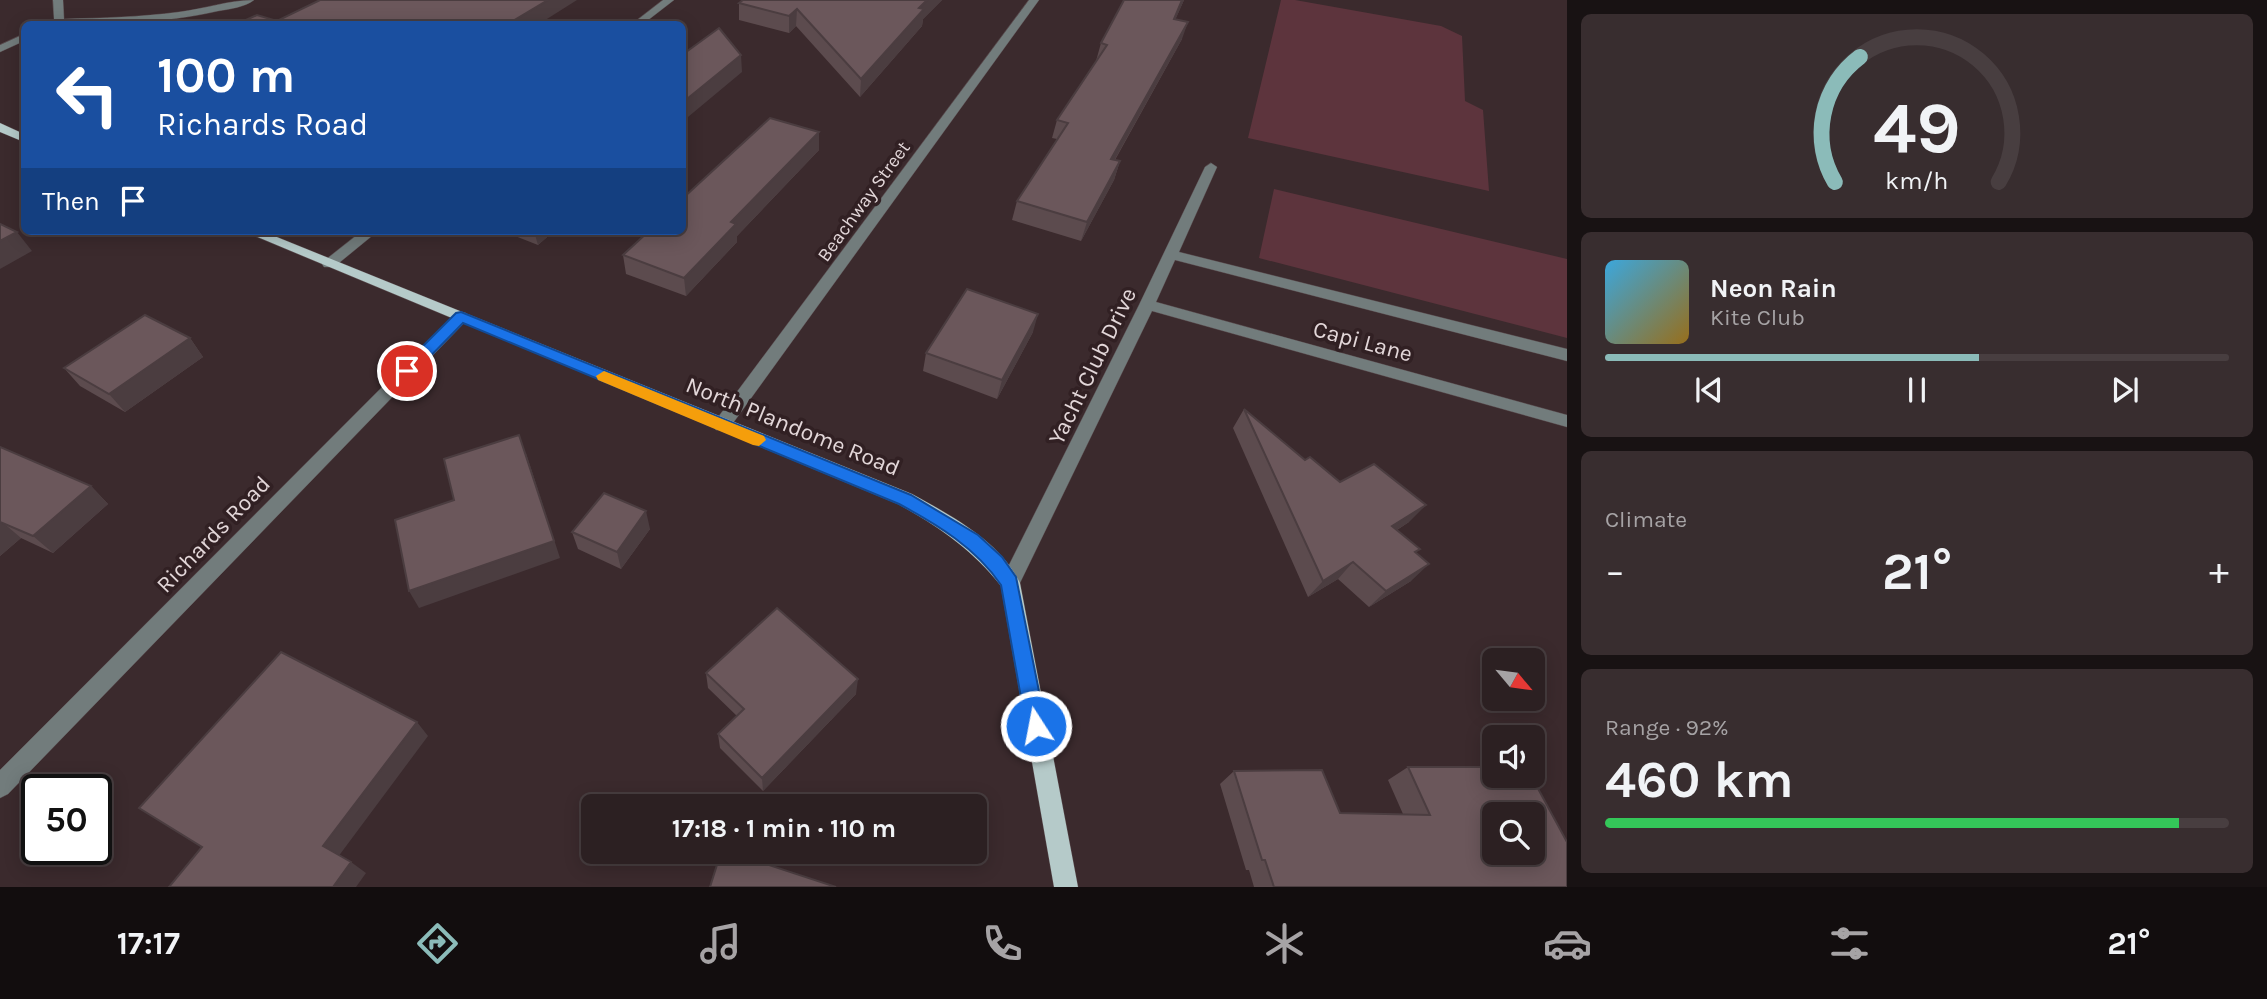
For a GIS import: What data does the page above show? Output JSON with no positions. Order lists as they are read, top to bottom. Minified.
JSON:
{"streets":{"main road":["North Plandome Road"],"street":["Beachway Street","Capi Lane","Yacht Club Drive","Richards Road"]},"crossings":[["Beachway Street","North Plandome Road"],["Capi Lane","Yacht Club Drive"],["Yacht Club Drive","North Plandome Road"],["North Plandome Road","Richards Road"]],"north":"bottom right","page":{"turn":["100 m","Richards Road"],"then":"Then","song":["Neon Rain","Kite Club"],"tile":["Climate",["Range · 92%","460 km"]],"heat":["−","21°","+"],"limit":"50","trip":"17:18 · 1 min · 110 m","tabs":["17:17","21°"],"gauge":["49","km/h"]}}
